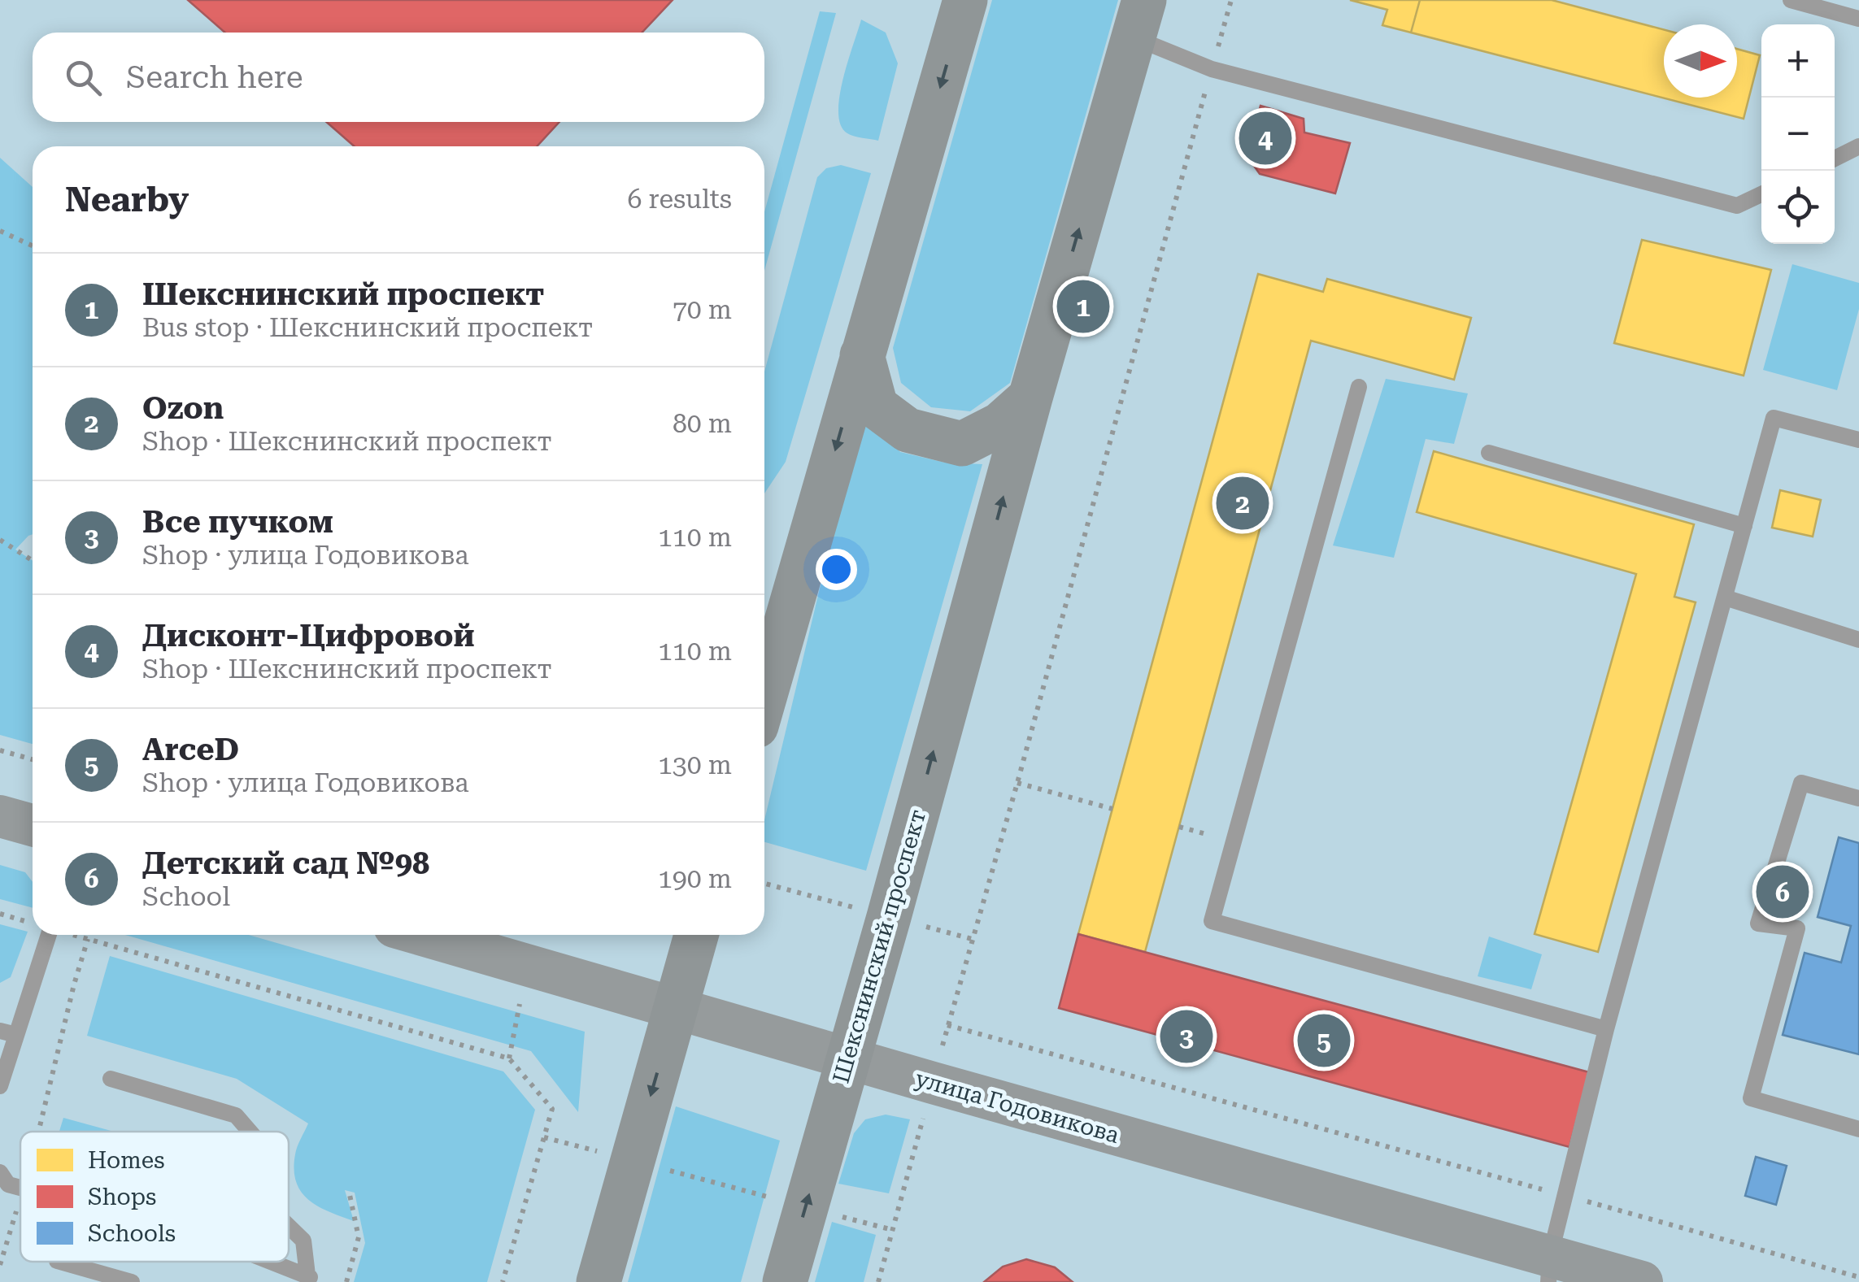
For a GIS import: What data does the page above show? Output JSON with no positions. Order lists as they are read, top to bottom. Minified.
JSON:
{"streets":{"main road":["Шекснинский проспект"],"street":["улица Годовикова"]},"crossings":[["Шекснинский проспект","улица Годовикова"]],"legend":["Homes","Shops","Schools"],"north":"right","page":{"map_buttons":["+","−"],"search":"Search here","pins":["4","1","2","6","3","5"],"heading":["Nearby","6 results"],"list":[{"mark":"1","name":"Шекснинский проспект","note":"Bus stop · Шекснинский проспект","value":"70 m"},{"mark":"2","name":"Ozon","note":"Shop · Шекснинский проспект","value":"80 m"},{"mark":"3","name":"Все пучком","note":"Shop · улица Годовикова","value":"110 m"},{"mark":"4","name":"Дисконт-Цифровой","note":"Shop · Шекснинский проспект","value":"110 m"},{"mark":"5","name":"ArceD","note":"Shop · улица Годовикова","value":"130 m"},{"mark":"6","name":"Детский сад №98","note":"School","value":"190 m"}]}}
